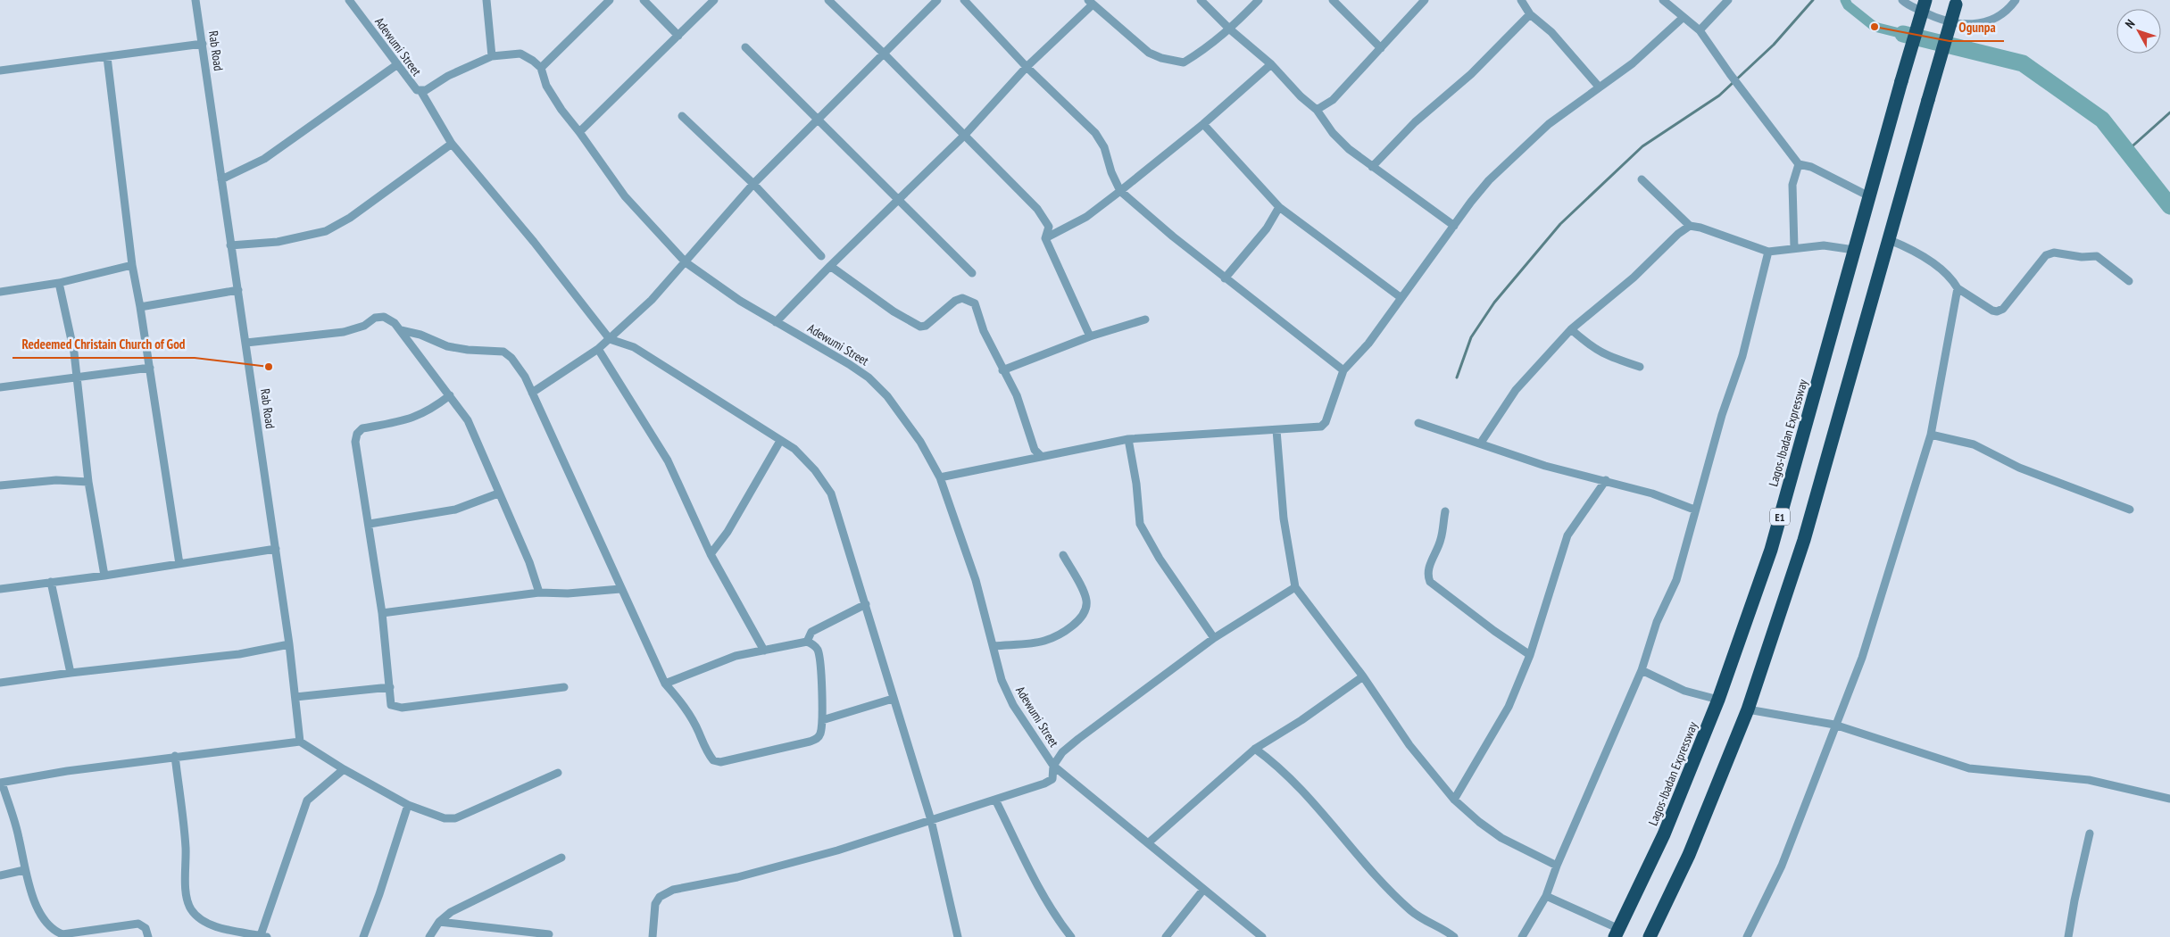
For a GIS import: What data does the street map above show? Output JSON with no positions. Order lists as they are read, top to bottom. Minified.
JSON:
{"streets":{"highway":["Lagos-Ibadan Expressway","E1"],"street":["Adewumi Street","Rab Road"]},"places":["Ogunpa","Redeemed Christain Church of God"],"north":"top left"}
